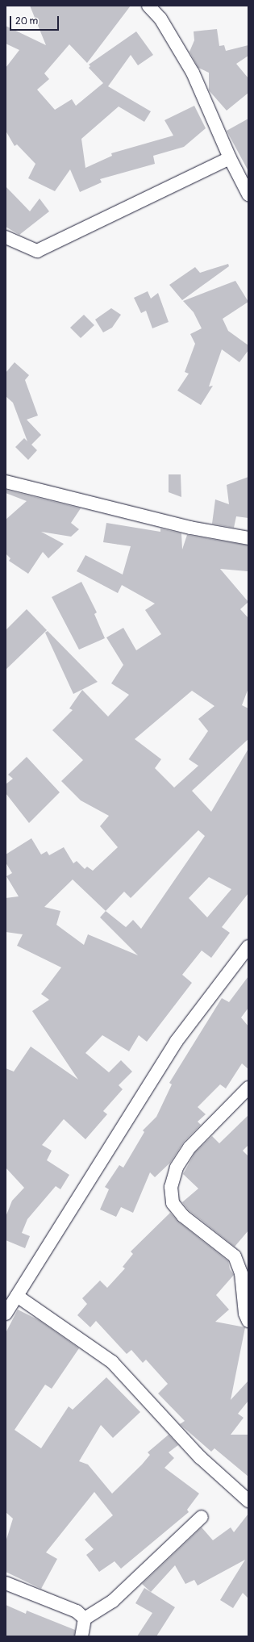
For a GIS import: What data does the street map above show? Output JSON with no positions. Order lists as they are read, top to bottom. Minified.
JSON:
{"scale_bar":"20 m"}
